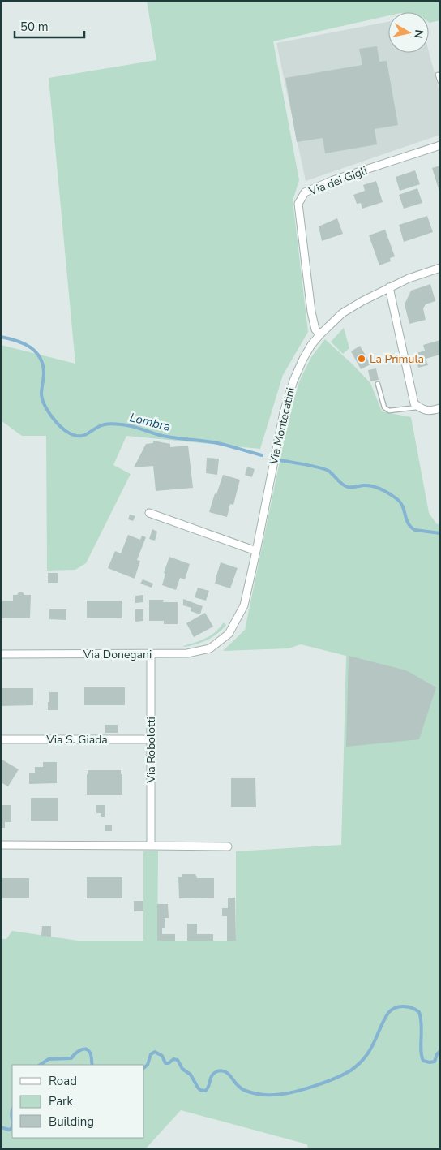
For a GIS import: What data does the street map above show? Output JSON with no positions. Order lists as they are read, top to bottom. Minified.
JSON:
{"streets":{"street":["Via dei Gigli","Via Montecatini","Via Donegani","Via S. Giada","Via Robolotti"]},"crossings":[["Via dei Gigli","Via Montecatini"],["Via Montecatini","Via Donegani"],["Via Donegani","Via Robolotti"],["Via S. Giada","Via Robolotti"]],"water":["Lombra"],"places":["La Primula"],"legend":["Road","Park","Building"],"scale_bar":"50 m","north":"right"}
